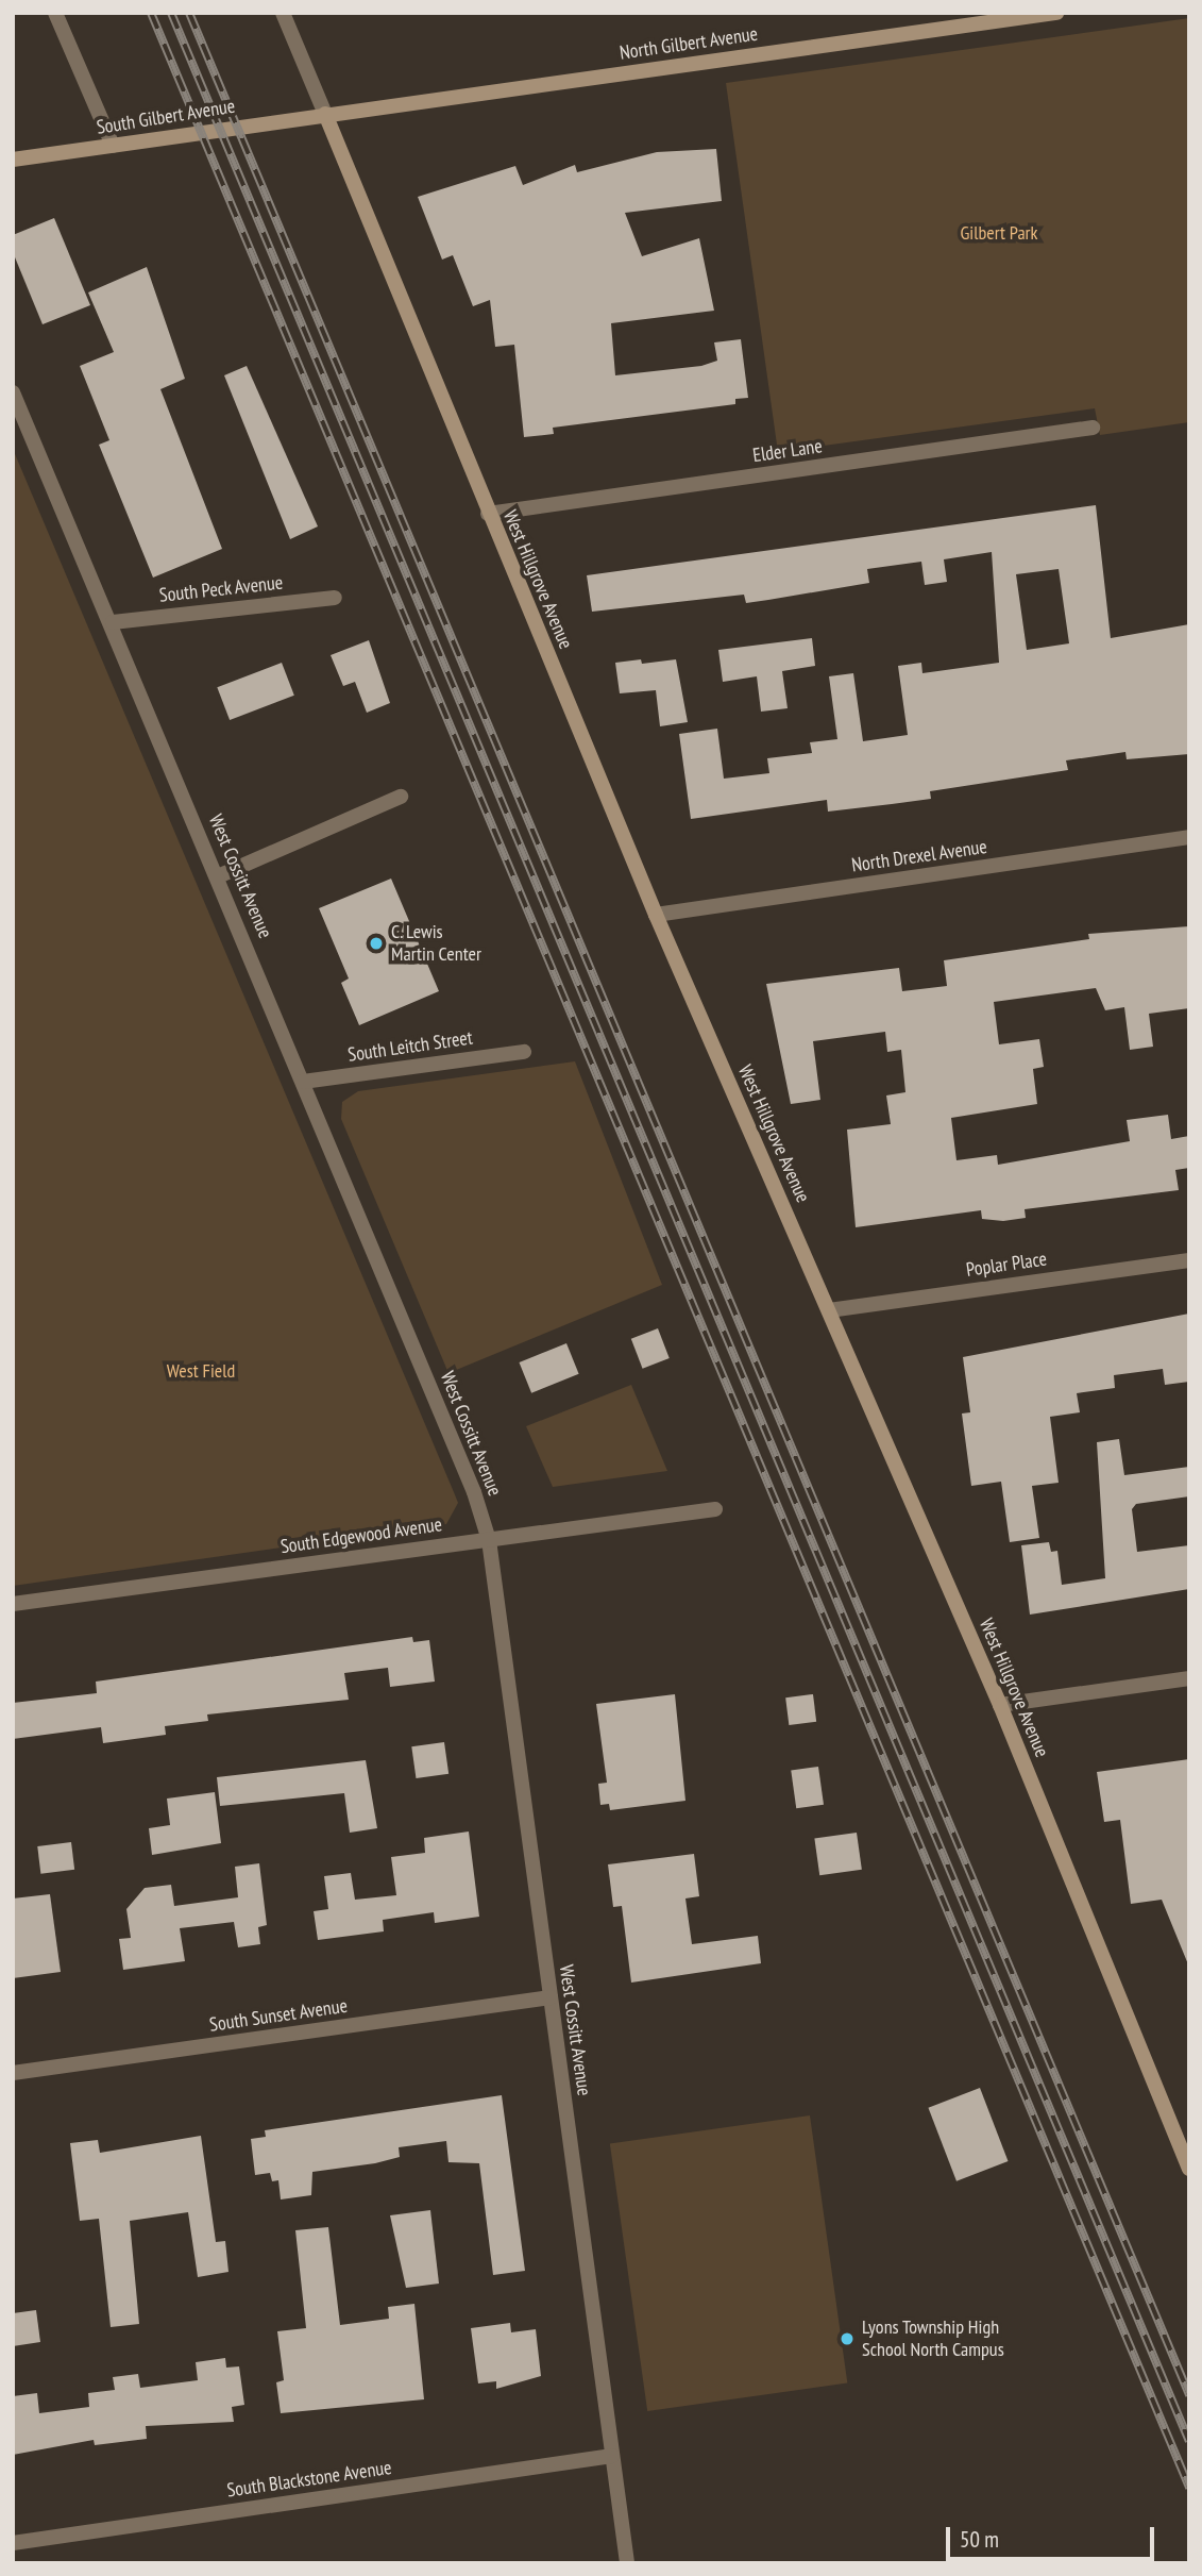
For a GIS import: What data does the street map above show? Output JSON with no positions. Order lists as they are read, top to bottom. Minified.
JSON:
{"streets":{"street":["North Gilbert Avenue","South Gilbert Avenue","Elder Lane","West Hillgrove Avenue","South Peck Avenue","North Drexel Avenue","West Cossitt Avenue","South Leitch Street","Poplar Place","South Edgewood Avenue","South Sunset Avenue","South Blackstone Avenue"]},"crossings":[["North Gilbert Avenue","South Gilbert Avenue"],["North Gilbert Avenue","West Hillgrove Avenue"],["South Gilbert Avenue","West Hillgrove Avenue"],["Elder Lane","West Hillgrove Avenue"],["West Hillgrove Avenue","North Drexel Avenue"],["West Hillgrove Avenue","Poplar Place"],["South Peck Avenue","West Cossitt Avenue"],["West Cossitt Avenue","South Leitch Street"],["West Cossitt Avenue","South Edgewood Avenue"],["West Cossitt Avenue","South Sunset Avenue"],["West Cossitt Avenue","South Blackstone Avenue"]],"parks":["Gilbert Park","West Field"],"places":["C. Lewis Martin Center","Lyons Township High School North Campus"],"scale_bar":"50 m"}
